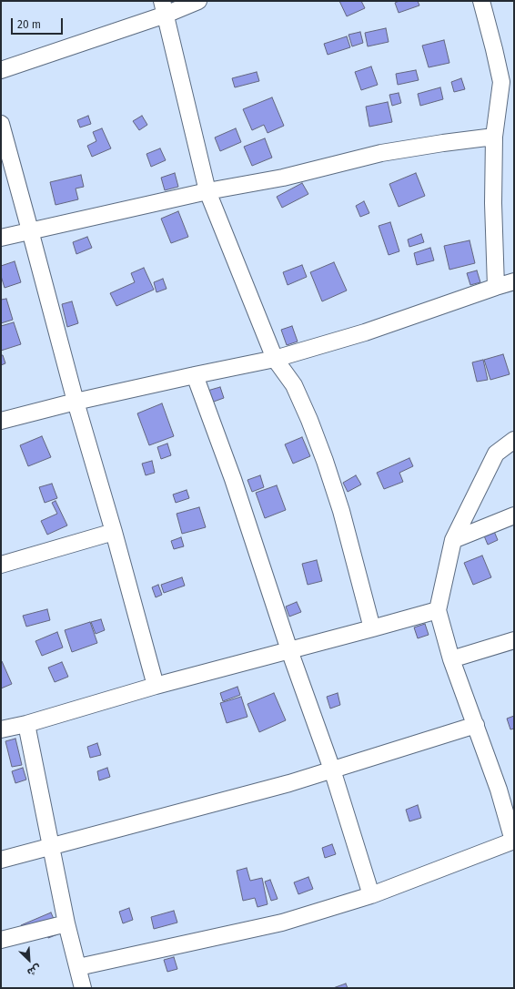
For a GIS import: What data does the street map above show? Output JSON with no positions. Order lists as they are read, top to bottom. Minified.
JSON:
{"scale_bar":"20 m","north":"bottom right"}
